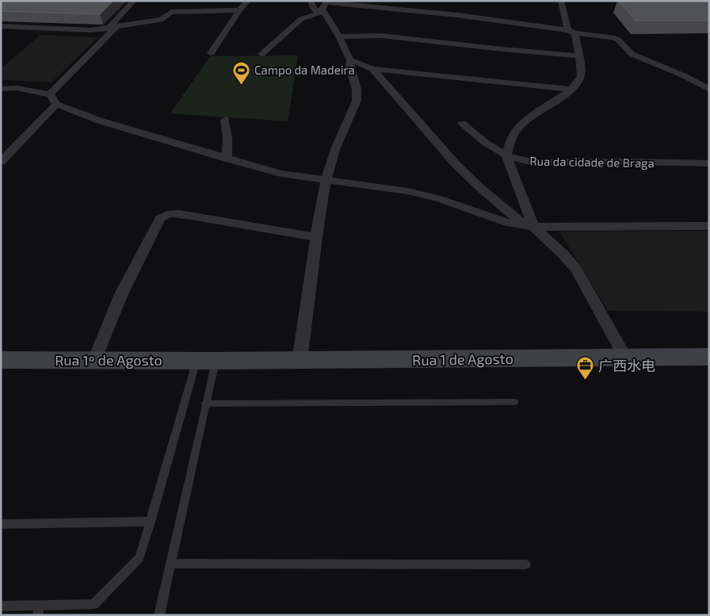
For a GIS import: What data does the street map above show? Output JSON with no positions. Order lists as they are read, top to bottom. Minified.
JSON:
{"streets":{"main road":["Rua 1 de Agosto","Rua 1º de Agosto"],"street":["Rua da cidade de Braga"]},"crossings":[["Rua 1 de Agosto","Rua 1º de Agosto"]],"places":{"sports":["Campo da Madeira"],"office":["广西水电"]}}
